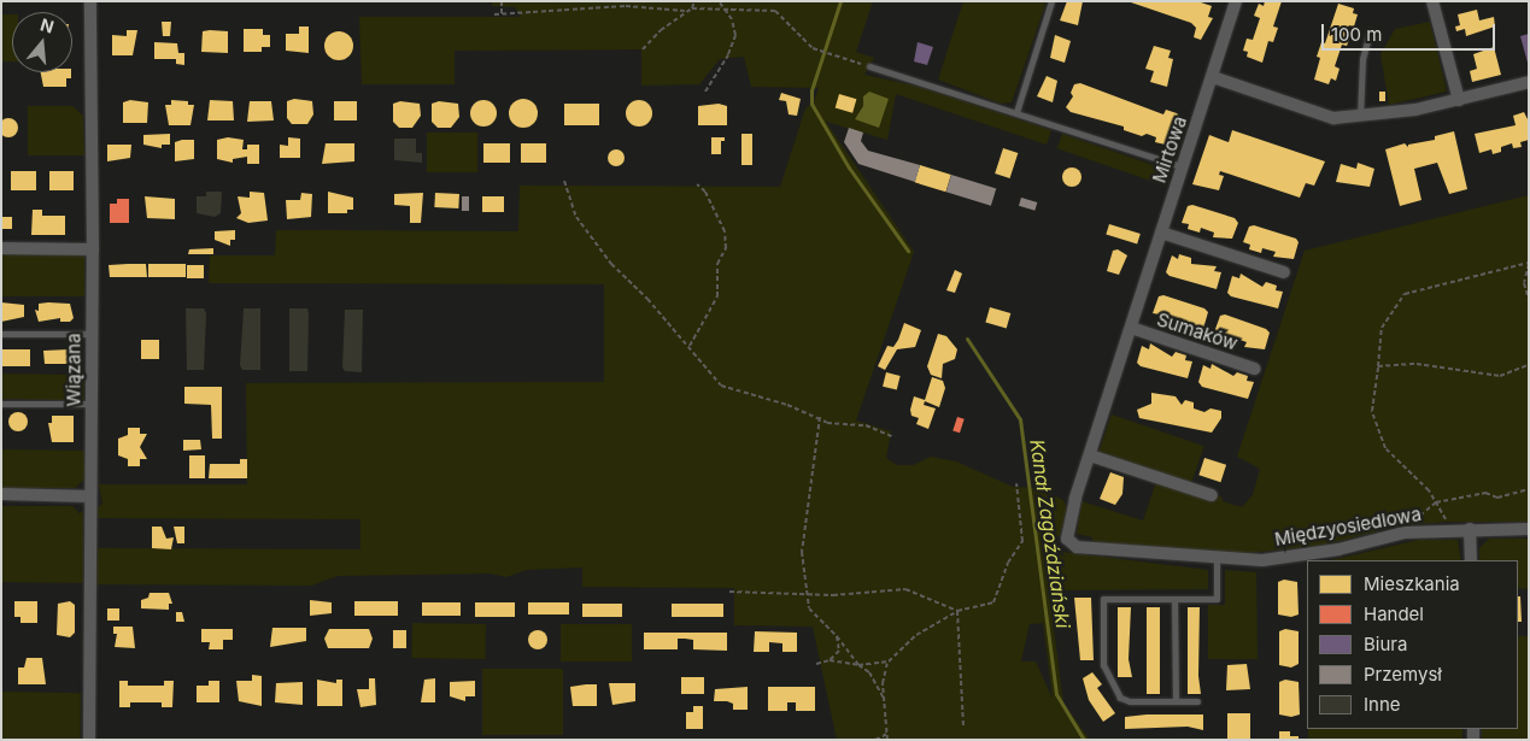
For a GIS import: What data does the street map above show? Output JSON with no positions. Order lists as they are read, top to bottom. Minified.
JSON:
{"streets":{"street":["Mirtowa","Sumaków","Wiązana","Międzyosiedlowa"]},"crossings":[["Mirtowa","Sumaków"],["Mirtowa","Międzyosiedlowa"]],"water":["Kanał Zagoździański"],"legend":["Mieszkania","Handel","Biura","Przemysł","Inne"],"scale_bar":"100 m","north":"top"}
